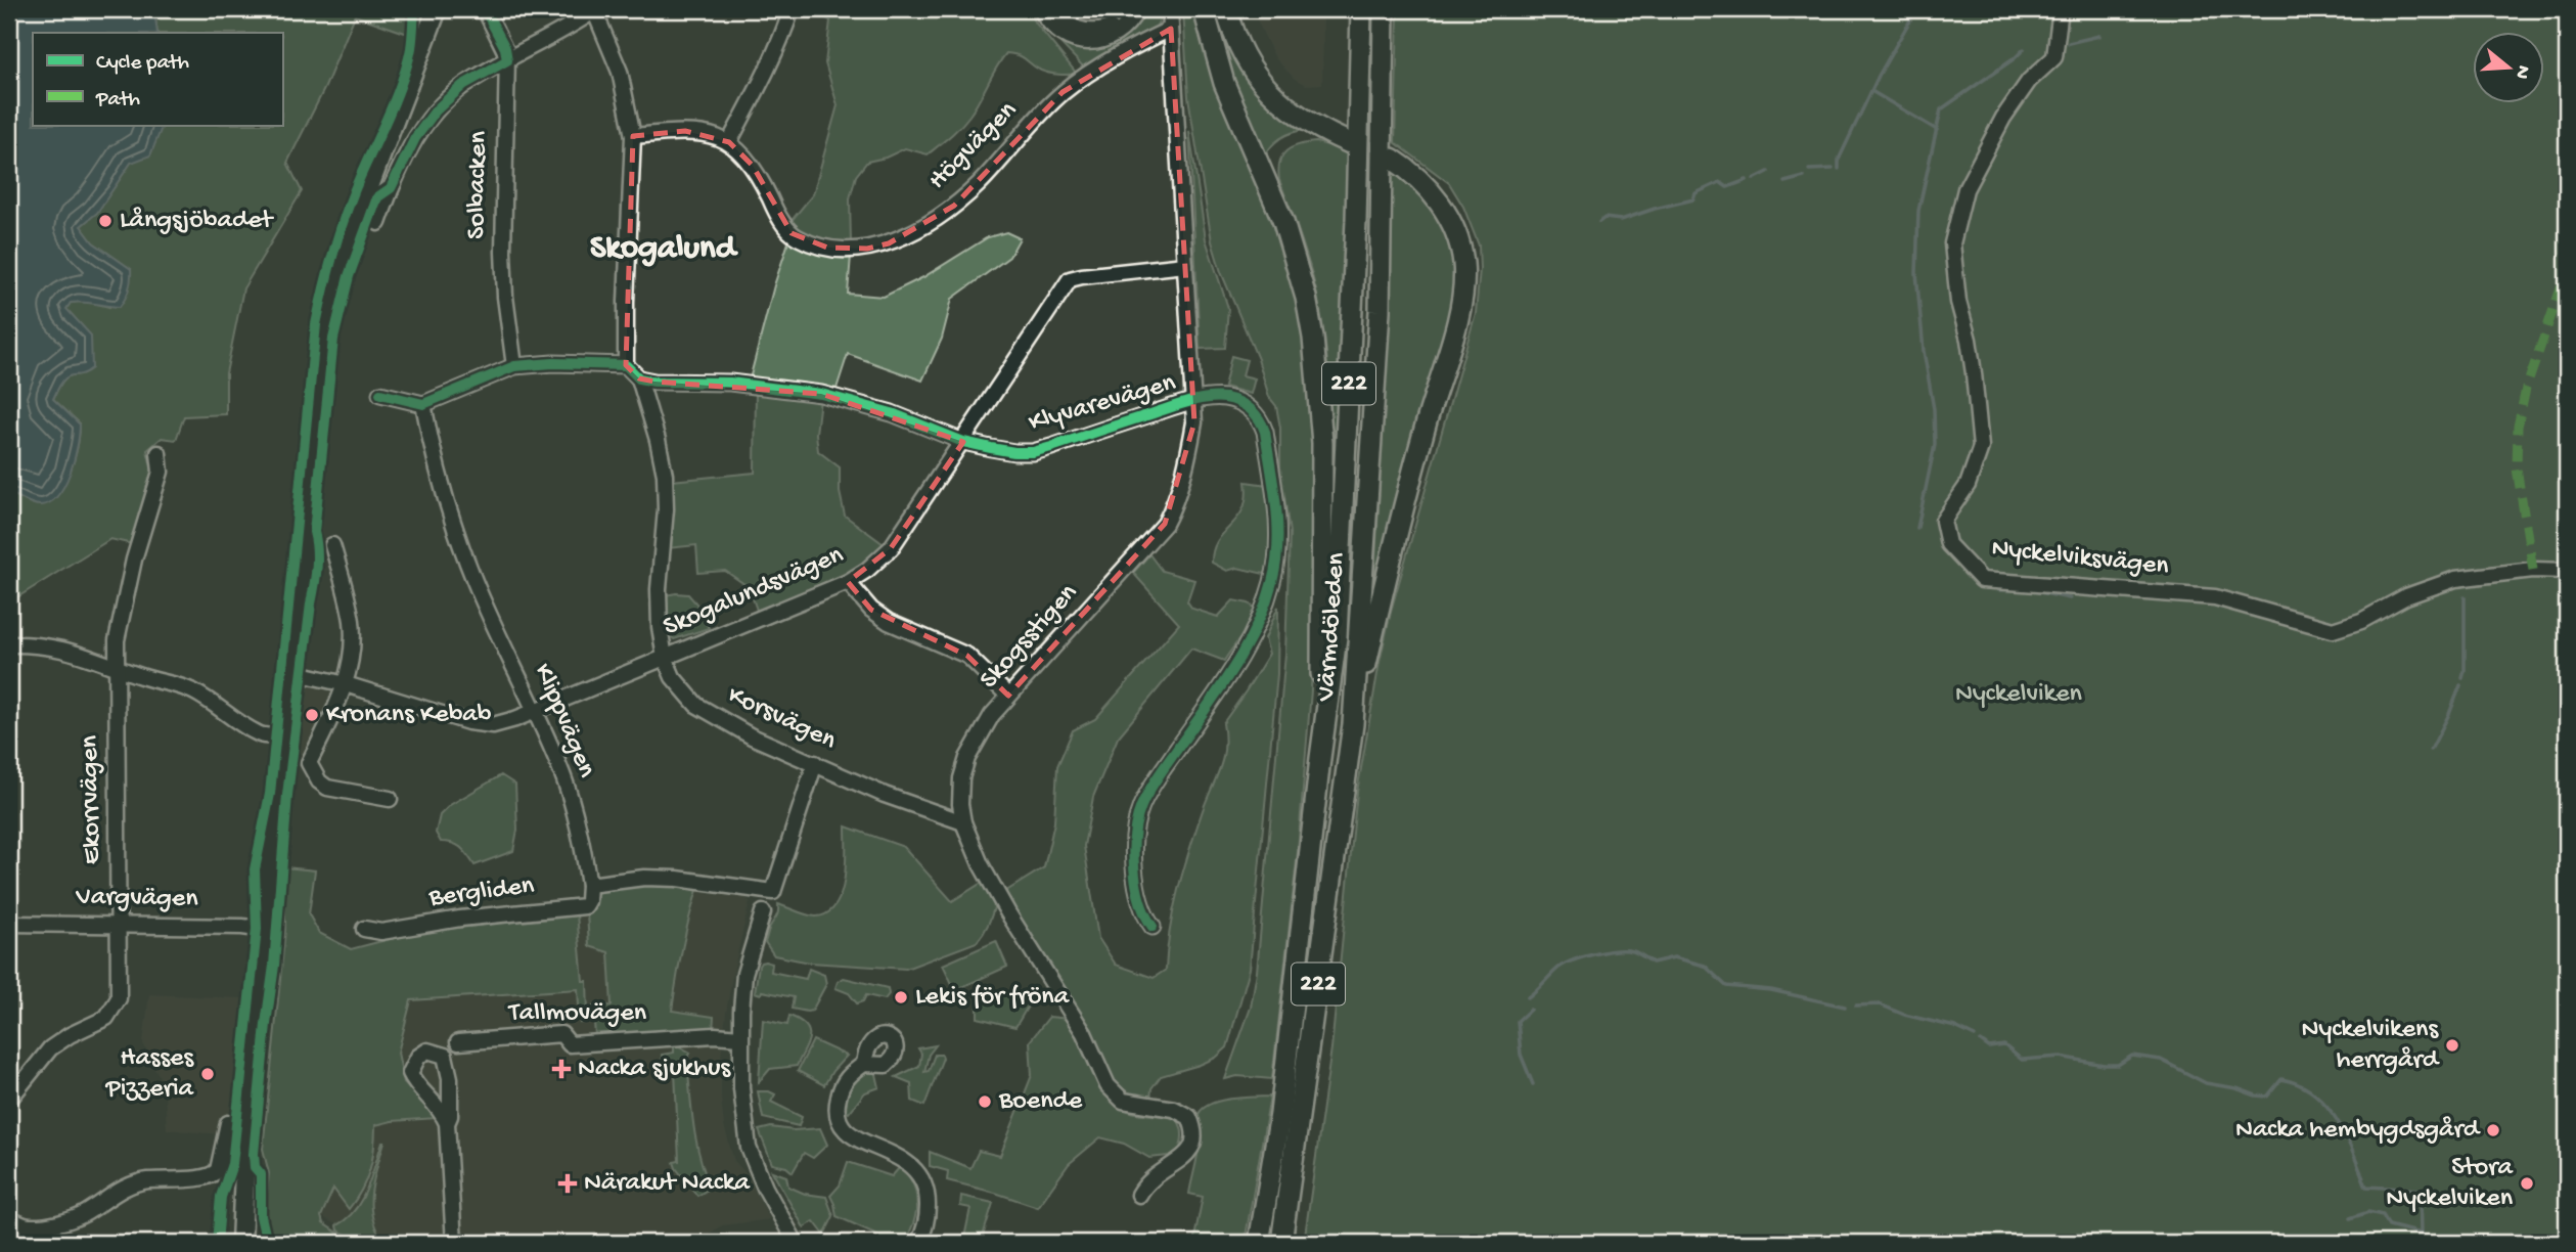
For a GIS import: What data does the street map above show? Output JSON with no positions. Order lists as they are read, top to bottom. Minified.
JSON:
{"streets":{"highway":["222","Värmdöleden"],"street":["Högvägen","Solbacken","Klyvarevägen","Nyckelviksvägen","Skogalundsvägen","Skogsstigen","Korsvägen","Klippvägen","Ekorrvägen","Bergliden","Vargvägen","Tallmovägen"]},"crossings":[["Högvägen","Skogsstigen"],["Klyvarevägen","Skogalundsvägen"],["Klyvarevägen","Skogsstigen"],["Klyvarevägen","Korsvägen"],["Skogalundsvägen","Skogsstigen"],["Skogalundsvägen","Korsvägen"],["Skogalundsvägen","Klippvägen"],["Skogsstigen","Korsvägen"],["Klippvägen","Bergliden"],["Ekorrvägen","Vargvägen"]],"districts":["Skogalund"],"parks":["Nyckelviken"],"places":{"other":["Långsjöbadet","Kronans Kebab","Lekis för fröna","Nyckelvikens herrgård","Hasses Pizzeria","Boende","Nacka hembygdsgård","Stora Nyckelviken"],"health":["Nacka sjukhus","Närakut Nacka"]},"legend":["Cycle path","Path"],"north":"right"}
